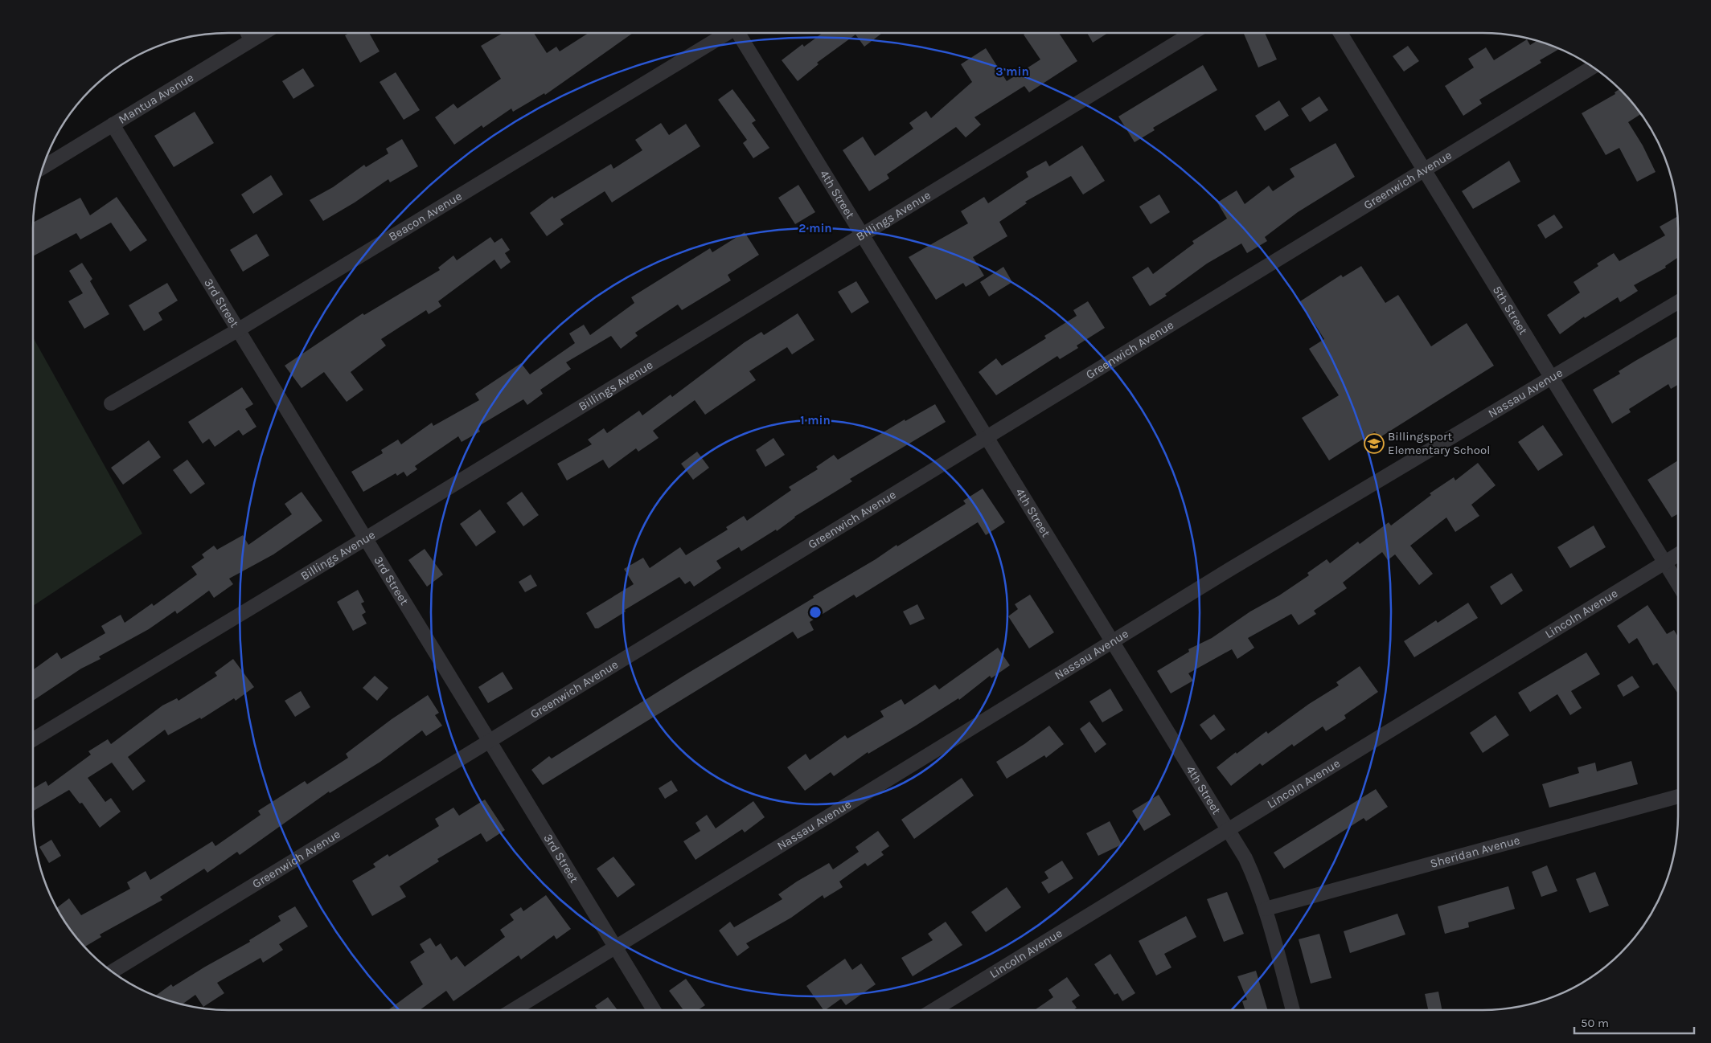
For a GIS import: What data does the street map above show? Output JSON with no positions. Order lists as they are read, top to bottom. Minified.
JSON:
{"streets":{"street":["Mantua Avenue","Greenwich Avenue","4th Street","Billings Avenue","Beacon Avenue","3rd Street","5th Street","Nassau Avenue","Lincoln Avenue","Sheridan Avenue"]},"crossings":[["Mantua Avenue","3rd Street"],["Greenwich Avenue","4th Street"],["Greenwich Avenue","3rd Street"],["Greenwich Avenue","5th Street"],["4th Street","Billings Avenue"],["4th Street","Nassau Avenue"],["4th Street","Lincoln Avenue"],["4th Street","Sheridan Avenue"],["Billings Avenue","3rd Street"],["Beacon Avenue","3rd Street"],["3rd Street","Nassau Avenue"],["5th Street","Nassau Avenue"],["5th Street","Lincoln Avenue"]],"places":{"school or university":["Billingsport Elementary School"]},"scale_bar":"50 m","rings":["3 min","2 min","1 min"]}
